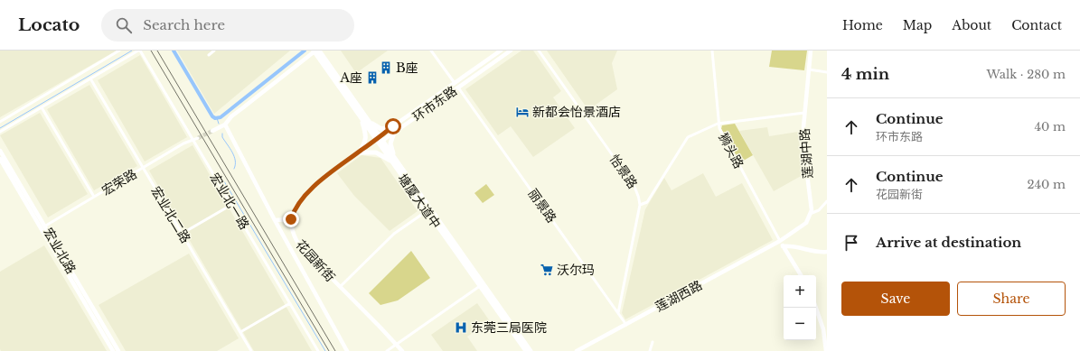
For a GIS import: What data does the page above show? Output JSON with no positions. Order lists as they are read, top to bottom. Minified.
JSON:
{"streets":{"main road":["环市东路","莲湖中路","塘厦大道中","宏业北路","花园新街","莲湖西路"],"street":["狮头路","怡景路","宏荣路","宏业北一路","丽景路","宏业北二路"]},"crossings":[["环市东路","塘厦大道中"],["环市东路","丽景路"],["狮头路","莲湖西路"],["怡景路","丽景路"],["宏荣路","宏业北一路"],["宏荣路","宏业北二路"],["宏荣路","宏业北路"],["丽景路","莲湖西路"]],"places":{"building":["B座","A座"],"hotel":["新都会怡景酒店"],"supermarket":["沃尔玛"],"hospital":["东莞三局医院"]},"page":{"header":"Locato","search":"Search here","nav":["Home","Map","About","Contact"],"heading":["4 min","Walk · 280 m"],"list":[["Continue","环市东路","40 m"],["Continue","花园新街","240 m"],"Arrive at destination"],"buttons":["Save","Share"],"map_buttons":["+","−"]}}
